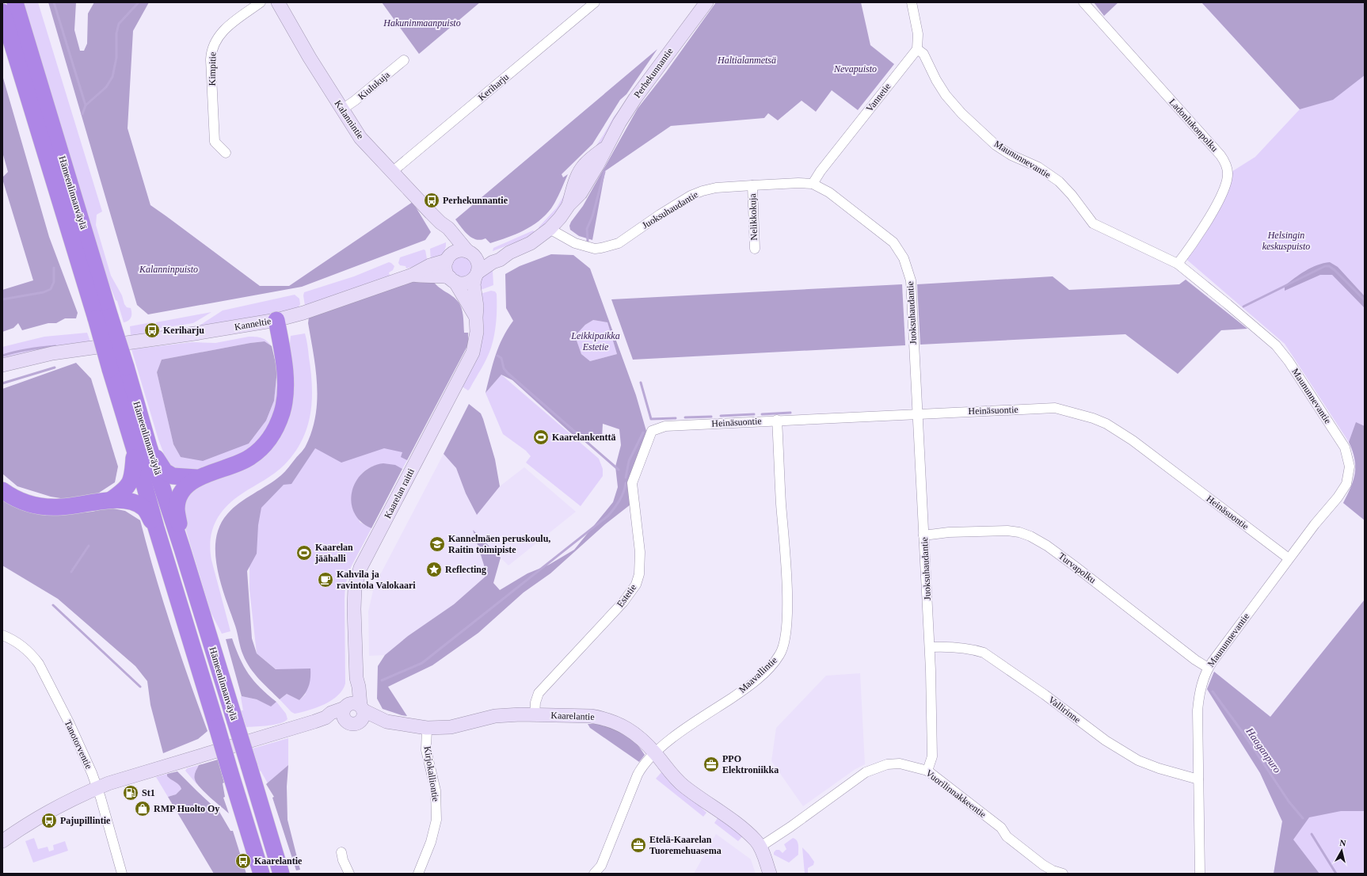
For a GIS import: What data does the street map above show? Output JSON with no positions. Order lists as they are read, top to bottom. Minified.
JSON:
{"streets":{"highway":["Hämeenlinnanväylä"],"main road":["Perhekunnantie","Kalannintie","Kanneltie","Kaarelan raitti","Kaarelantie"],"street":["Kimpitie","Kiulukuja","Keriharju","Vannetie","Ladonlukonpolku","Maununnevantie","Juoksuhaudantie","Nelikkokuja","Heinäsuontie","Turvapolku","Estetie","Maavallintie","Vallirinne","Tanotorventie","Kirjokalliontie","Vuorilinnakkeentie"]},"crossings":[["Perhekunnantie","Kalannintie"],["Perhekunnantie","Juoksuhaudantie"],["Perhekunnantie","Kanneltie"],["Perhekunnantie","Kaarelan raitti"],["Kiulukuja","Kalannintie"],["Keriharju","Kalannintie"],["Vannetie","Maununnevantie"],["Vannetie","Juoksuhaudantie"],["Kalannintie","Kanneltie"],["Kalannintie","Kaarelan raitti"],["Ladonlukonpolku","Maununnevantie"],["Maununnevantie","Heinäsuontie"],["Maununnevantie","Turvapolku"],["Maununnevantie","Vallirinne"],["Juoksuhaudantie","Nelikkokuja"],["Juoksuhaudantie","Heinäsuontie"],["Juoksuhaudantie","Turvapolku"],["Juoksuhaudantie","Vallirinne"],["Juoksuhaudantie","Vuorilinnakkeentie"],["Kanneltie","Kaarelan raitti"],["Heinäsuontie","Estetie"],["Heinäsuontie","Maavallintie"],["Kaarelan raitti","Kaarelantie"],["Estetie","Kaarelantie"],["Maavallintie","Kaarelantie"],["Kaarelantie","Tanotorventie"],["Kaarelantie","Kirjokalliontie"],["Kaarelantie","Vuorilinnakkeentie"]],"water":["Haaganpuro"],"parks":["Hakuninmaanpuisto","Haltialanmetsä","Nevapuisto","Helsingin keskuspuisto","Kalanninpuisto","Leikkipaikka Estetie"],"places":{"bus stop":["Perhekunnantie","Keriharju","Pajupillintie","Kaarelantie"],"sports":["Kaarelankenttä","Kaarelan jäähalli"],"school or university":["Kannelmäen peruskoulu, Raitin toimipiste"],"place":["Reflecting"],"cafe":["Kahvila ja ravintola Valokaari"],"office":["PPO Elektroniikka","Etelä-Kaarelan Tuoremehuasema"],"fuel station":["St1"],"shop":["RMP Huolto Oy"]},"north":"top"}
